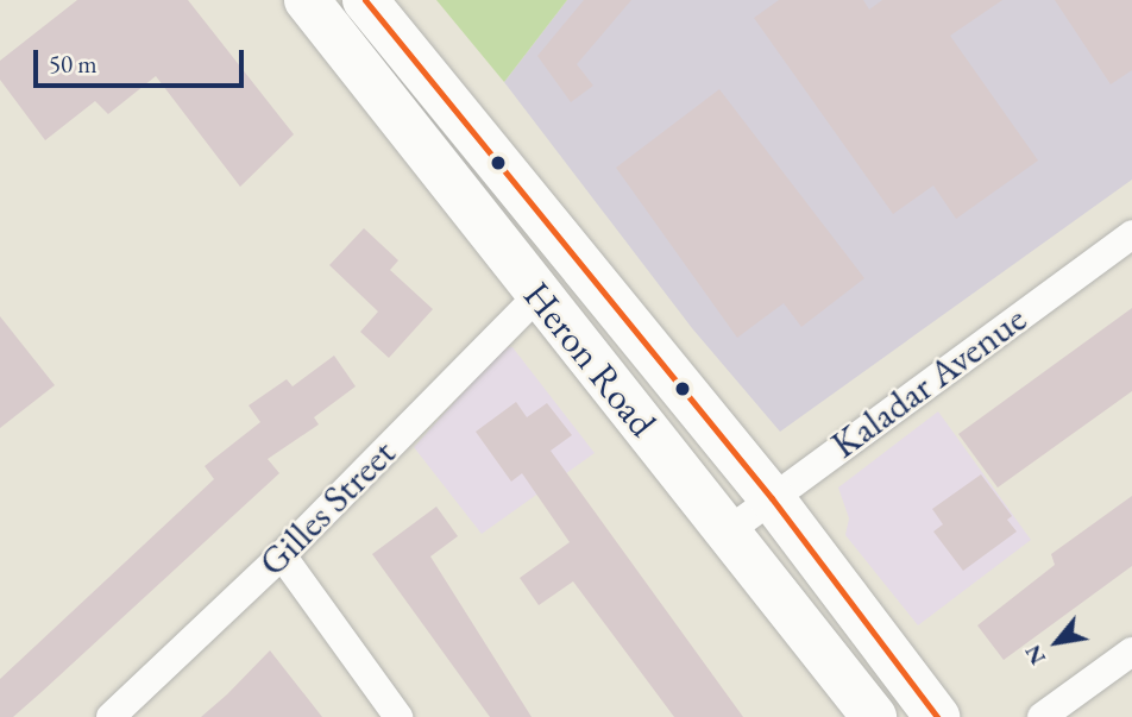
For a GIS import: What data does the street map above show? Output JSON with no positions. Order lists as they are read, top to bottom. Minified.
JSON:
{"streets":{"main road":["Heron Road"],"street":["Kaladar Avenue","Gilles Street"]},"crossings":[["Heron Road","Kaladar Avenue"],["Heron Road","Gilles Street"]],"scale_bar":"50 m","north":"bottom left"}
